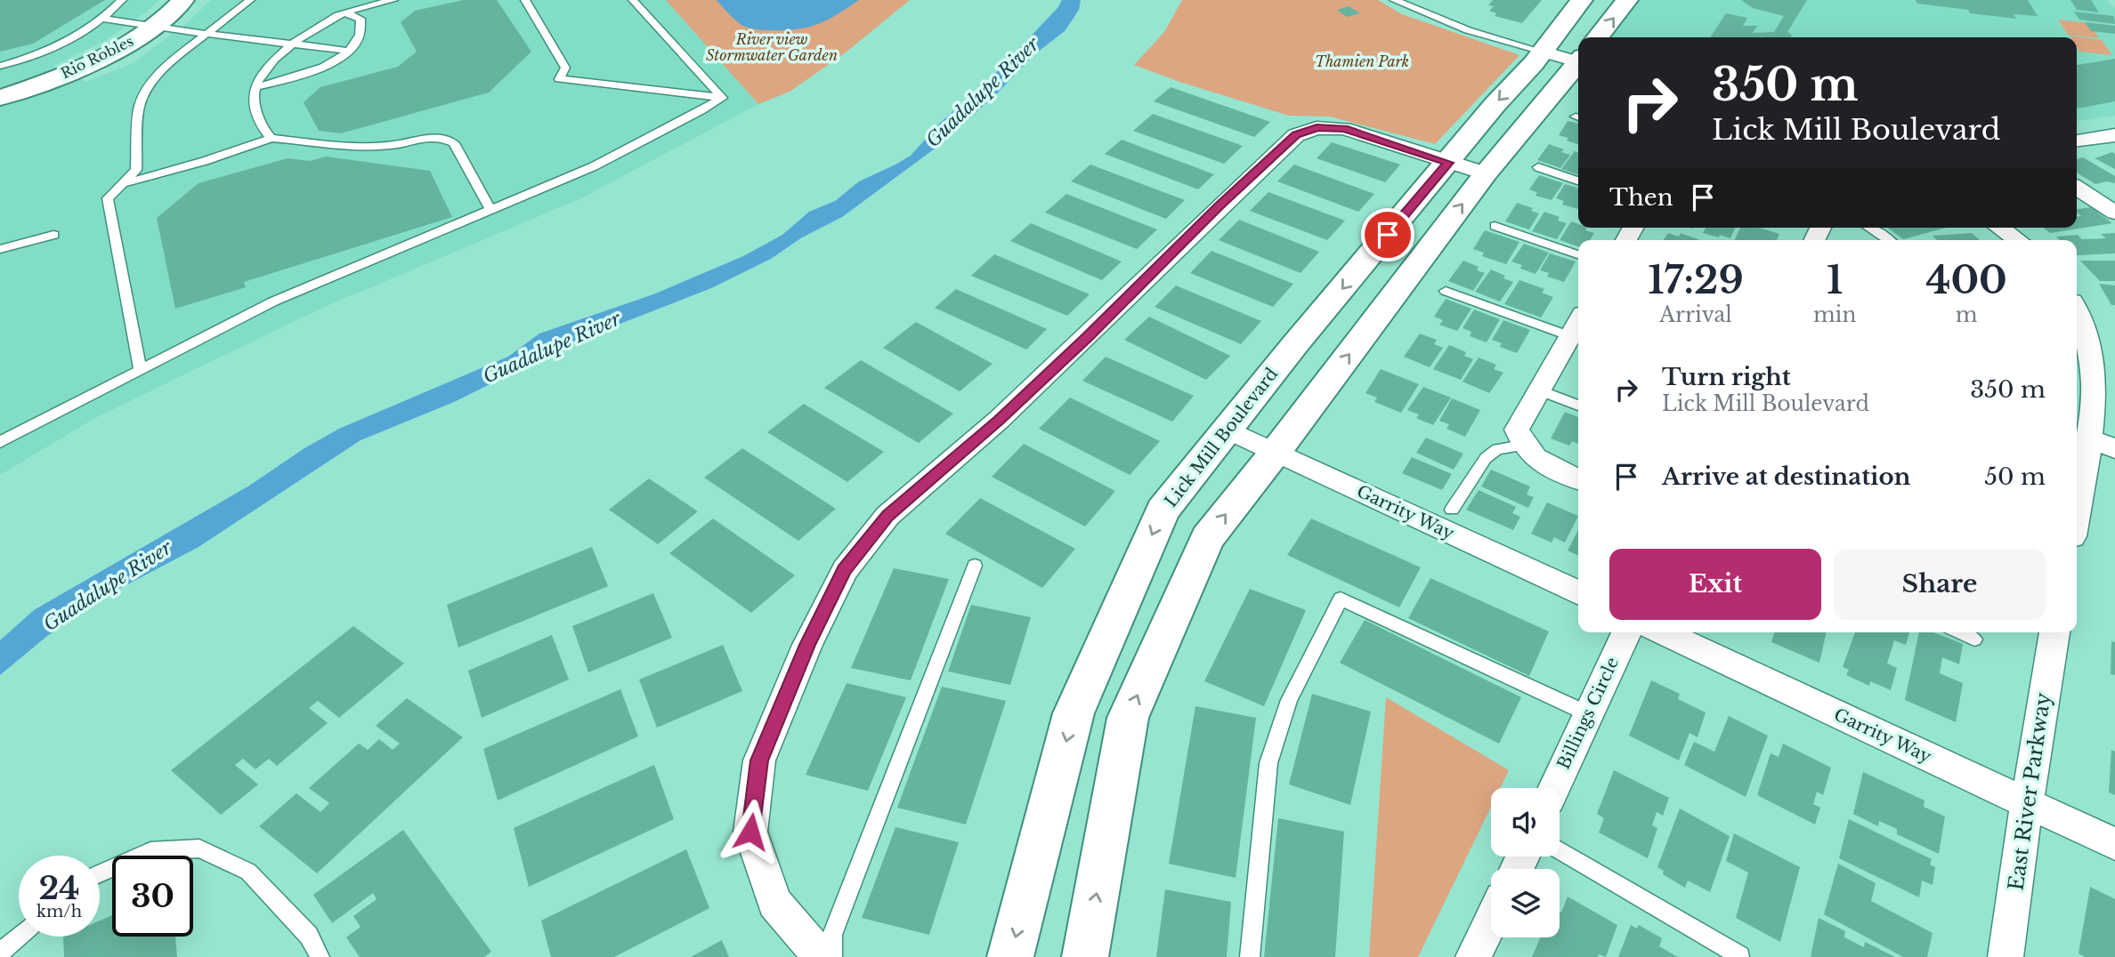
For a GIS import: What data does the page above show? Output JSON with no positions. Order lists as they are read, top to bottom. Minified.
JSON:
{"streets":{"main road":["Rio Robles","Lick Mill Boulevard"],"street":["Garrity Way","Billings Circle","East River Parkway"]},"crossings":[["Lick Mill Boulevard","Garrity Way"],["Garrity Way","East River Parkway"]],"water":["Guadalupe River"],"parks":["River view Stormwater Garden","Thamien Park"],"page":{"turn":["350 m","Lick Mill Boulevard"],"then":"Then","eta":["17:29","Arrival","1","min","400","m"],"list":[{"name":"Turn right","note":"Lick Mill Boulevard","value":"350 m"},{"name":"Arrive at destination","value":"50 m"}],"buttons":["Exit","Share"],"speed":"24 km/h","limit":"30"}}
